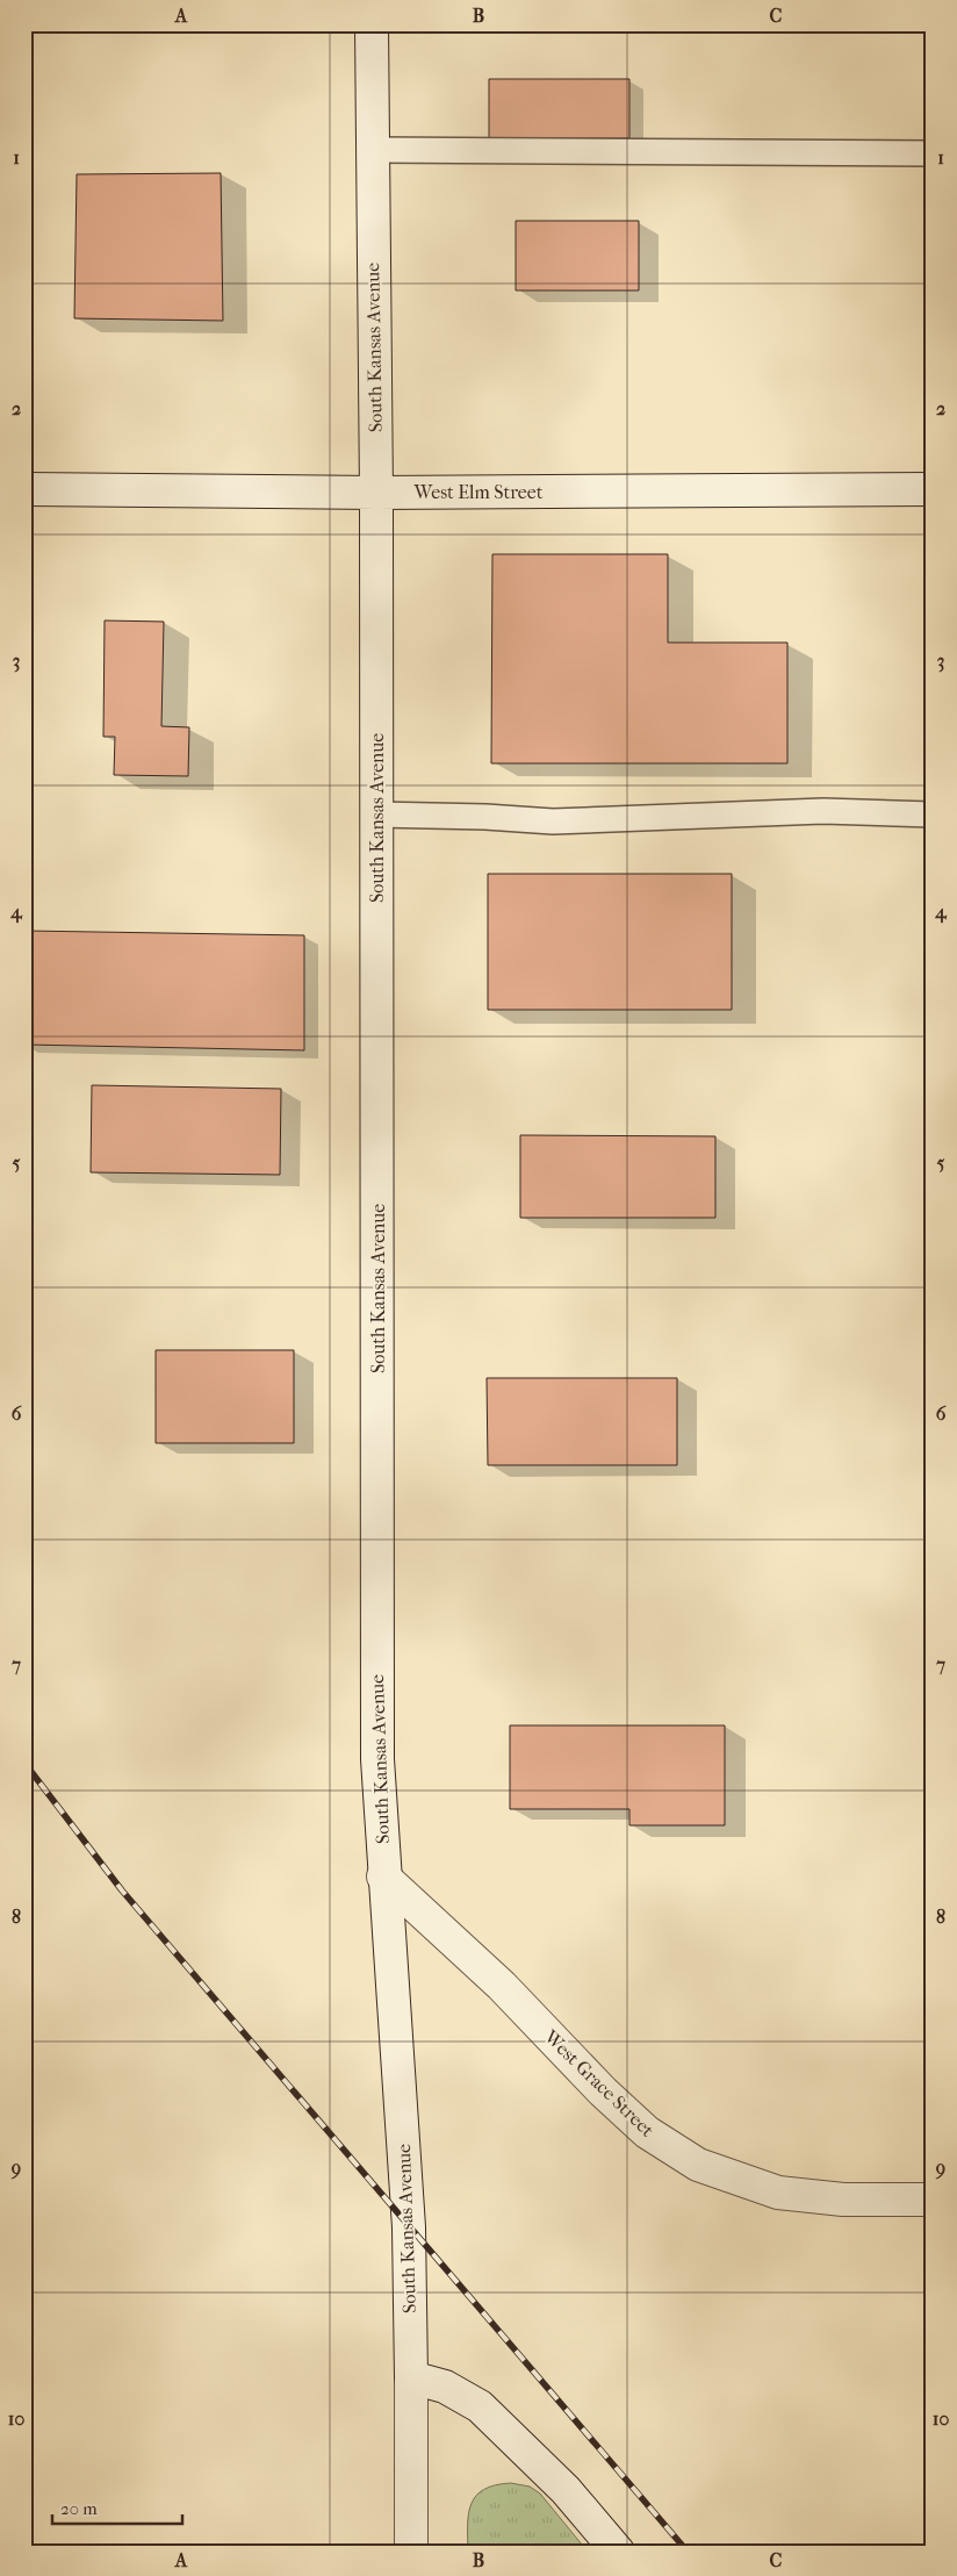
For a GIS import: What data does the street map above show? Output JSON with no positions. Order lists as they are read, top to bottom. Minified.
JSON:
{"streets":{"main road":["South Kansas Avenue","West Elm Street","West Grace Street"]},"crossings":[["South Kansas Avenue","West Elm Street"],["South Kansas Avenue","West Grace Street"]],"scale_bar":"20 m","grid":{"columns":["A","B","C"],"rows":["1","2","3","4","5","6","7","8","9","10"]}}
